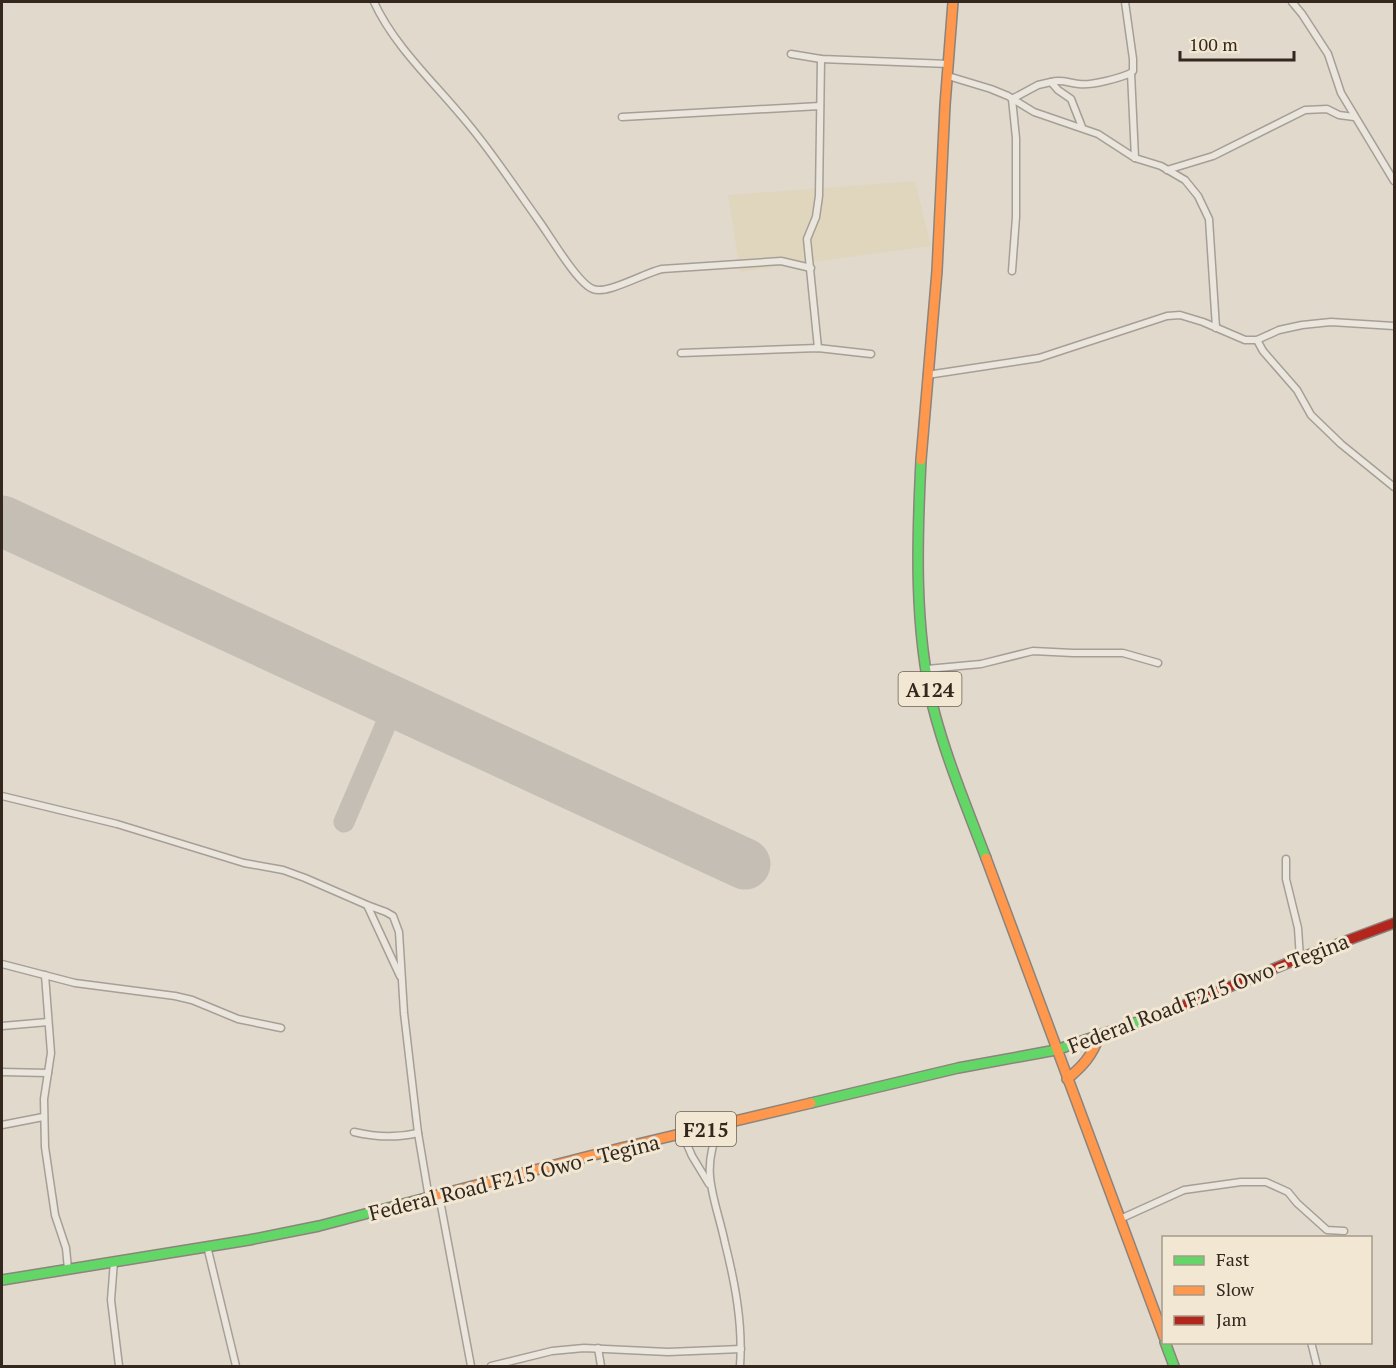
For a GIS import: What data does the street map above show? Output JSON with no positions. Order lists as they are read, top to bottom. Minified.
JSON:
{"streets":{"main road":["A124","Federal Road F215 Owo - Tegina","F215"]},"crossings":[["A124","Federal Road F215 Owo - Tegina"]],"legend":["Fast","Slow","Jam"],"scale_bar":"100 m"}
